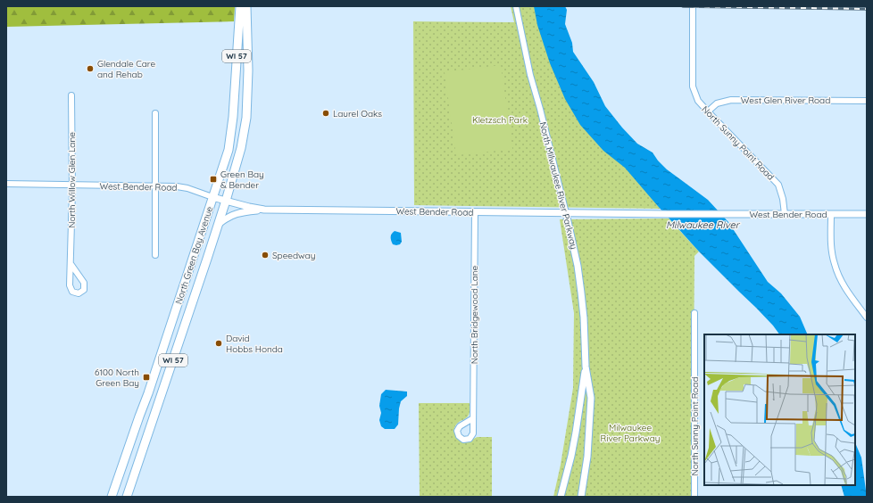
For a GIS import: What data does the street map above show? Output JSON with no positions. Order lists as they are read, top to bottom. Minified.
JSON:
{"streets":{"main road":["WI 57","North Green Bay Avenue"],"street":["West Glen River Road","North Sunny Point Road","North Willow Glen Lane","North Milwaukee River Parkway","West Bender Road","North Bridgewood Lane"]},"crossings":[["West Glen River Road","North Sunny Point Road"],["North Sunny Point Road","West Bender Road"],["North Willow Glen Lane","West Bender Road"],["North Milwaukee River Parkway","West Bender Road"],["West Bender Road","North Green Bay Avenue"],["West Bender Road","North Bridgewood Lane"]],"water":["Milwaukee River"],"parks":["Kletzsch Park","Milwaukee River Parkway"],"places":{"other":["Glendale Care and Rehab","Laurel Oaks","Speedway","David Hobbs Honda"],"transit":["Green Bay & Bender","6100 North Green Bay"]}}
